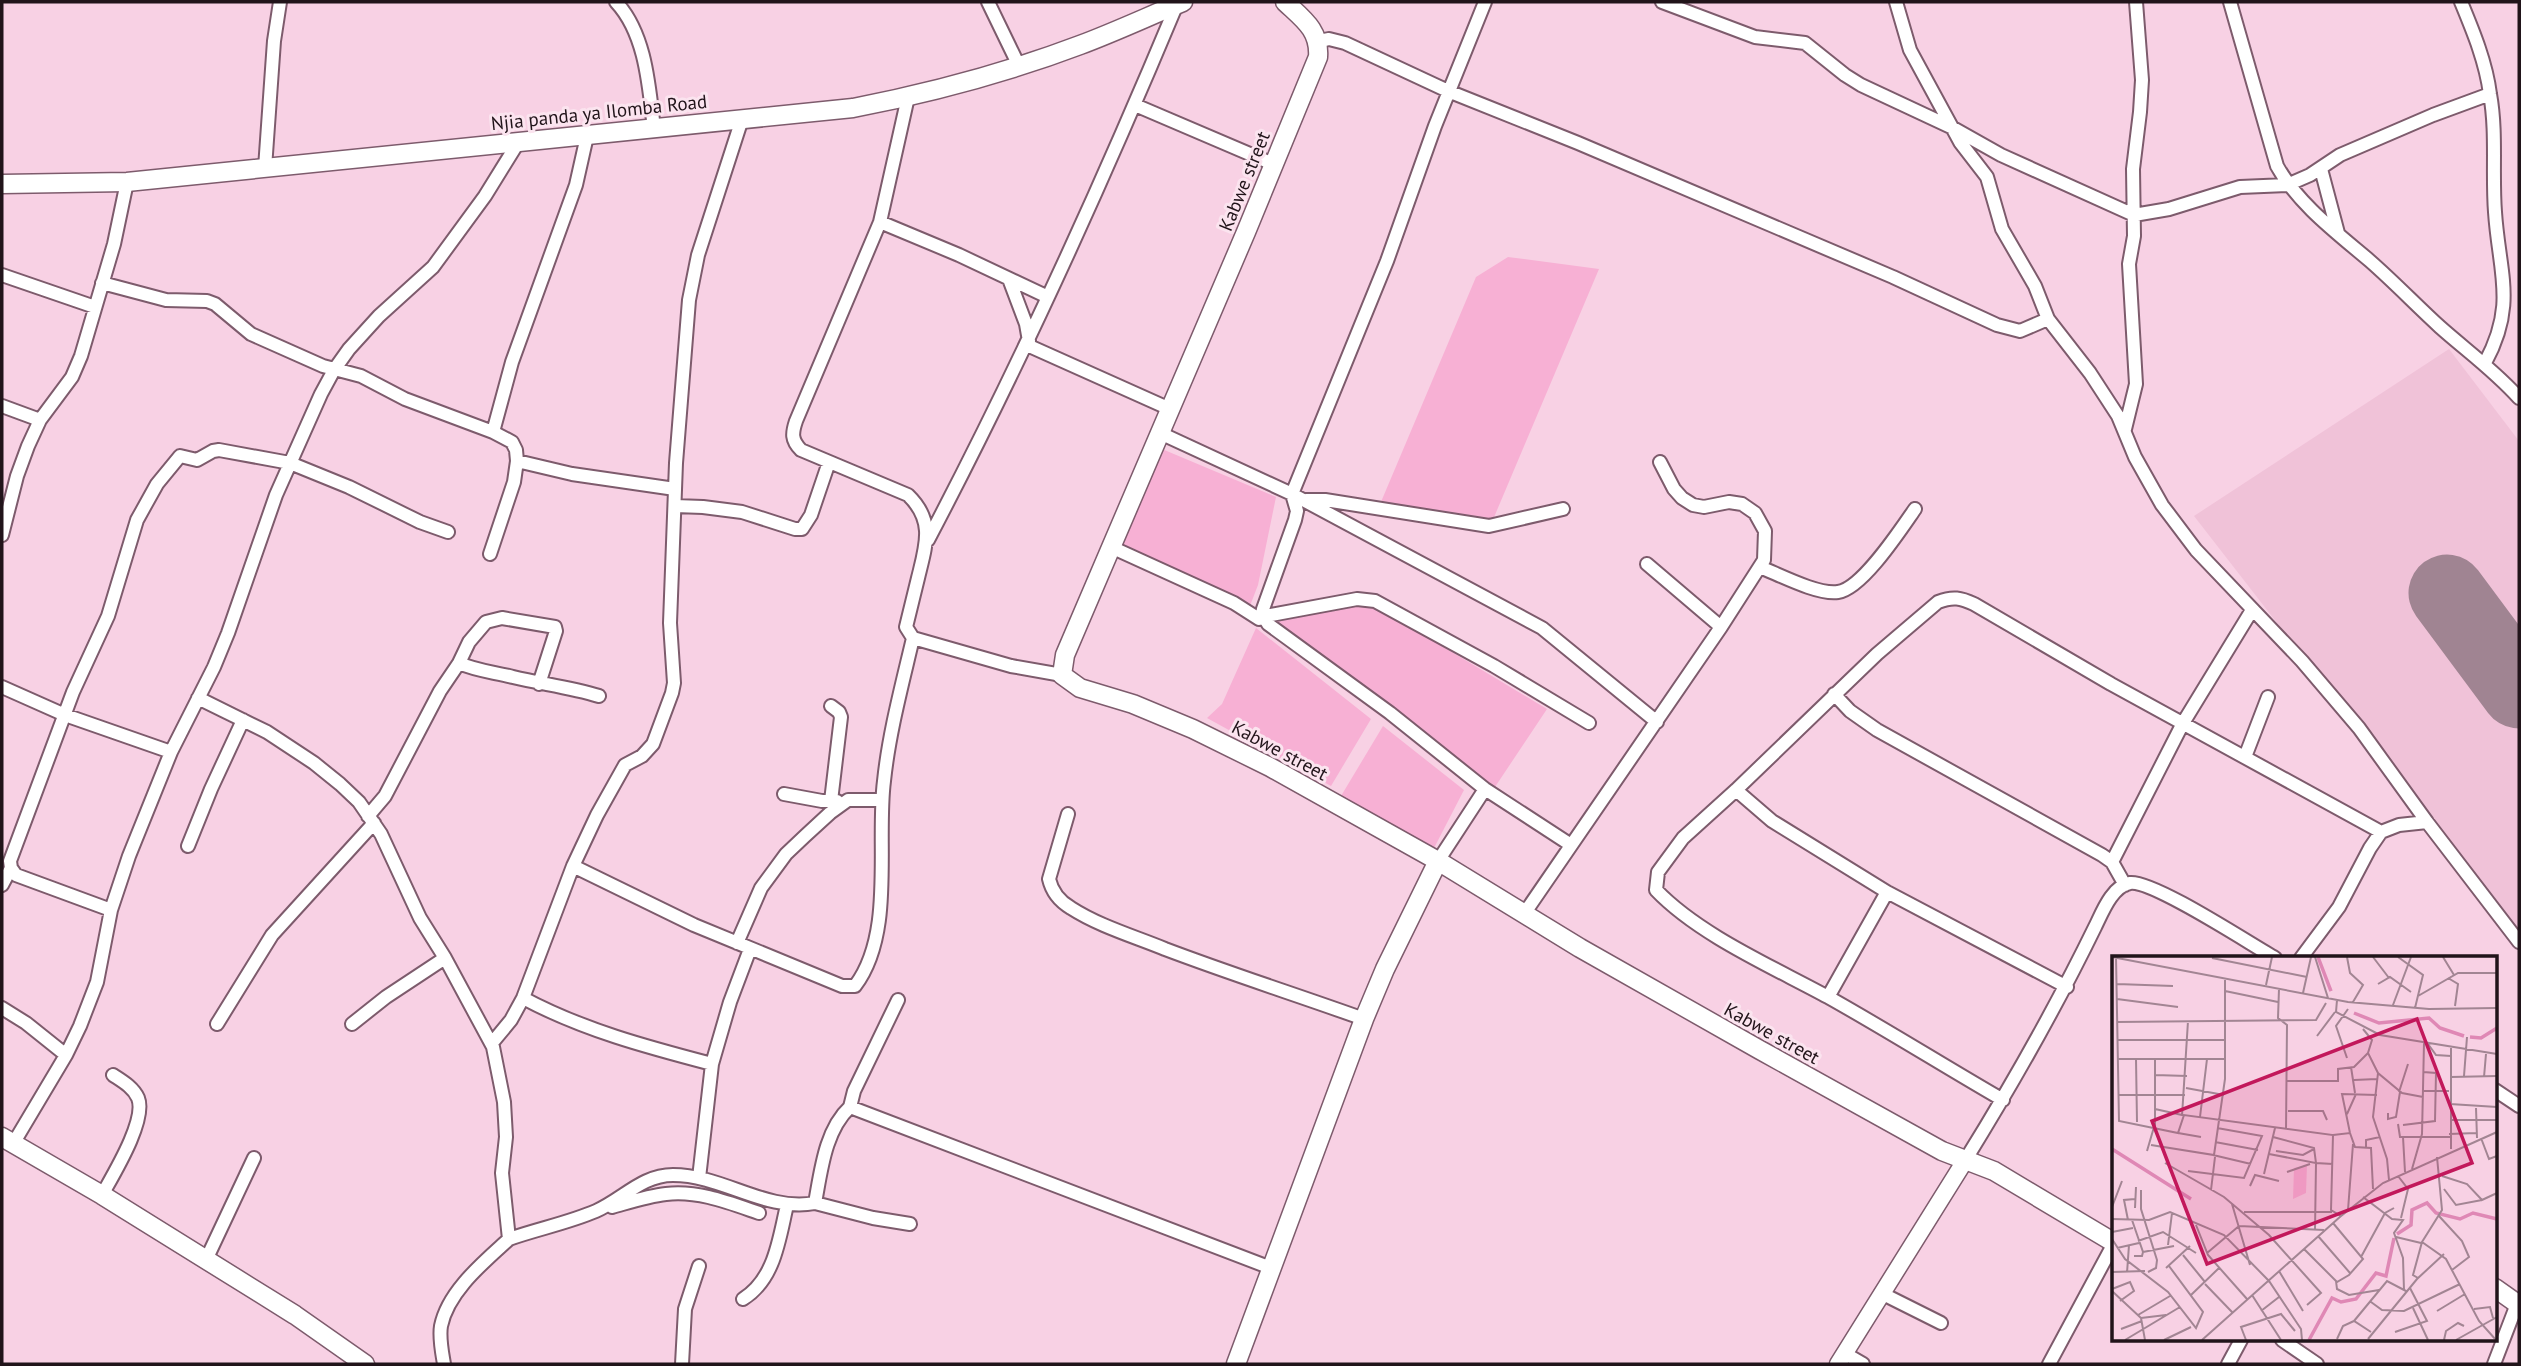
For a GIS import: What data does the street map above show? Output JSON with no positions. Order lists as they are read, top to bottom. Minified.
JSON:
{"streets":{"main road":["Njia panda ya Ilomba Road","Kabwe street"]}}
